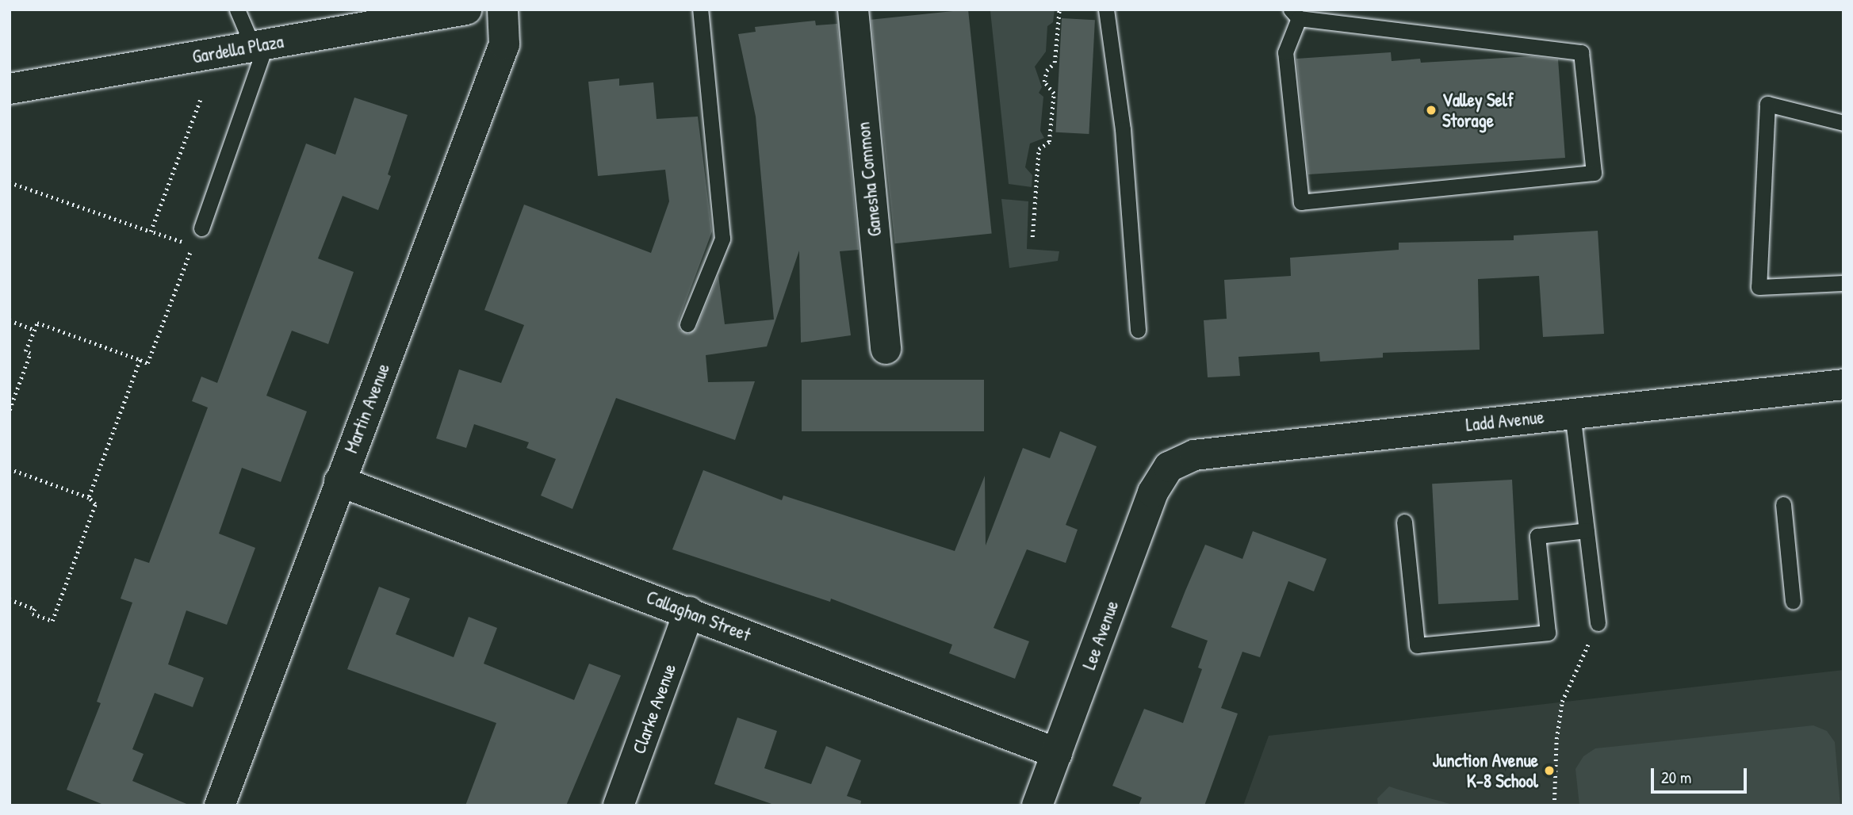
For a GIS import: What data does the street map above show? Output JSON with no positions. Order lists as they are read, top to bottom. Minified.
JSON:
{"streets":{"street":["Gardella Plaza","Ganesha Common","Martin Avenue","Ladd Avenue","Callaghan Street","Lee Avenue","Clarke Avenue"]},"crossings":[["Martin Avenue","Callaghan Street"],["Ladd Avenue","Lee Avenue"],["Callaghan Street","Lee Avenue"],["Callaghan Street","Clarke Avenue"]],"places":["Valley Self Storage","Junction Avenue K-8 School"],"scale_bar":"20 m"}
